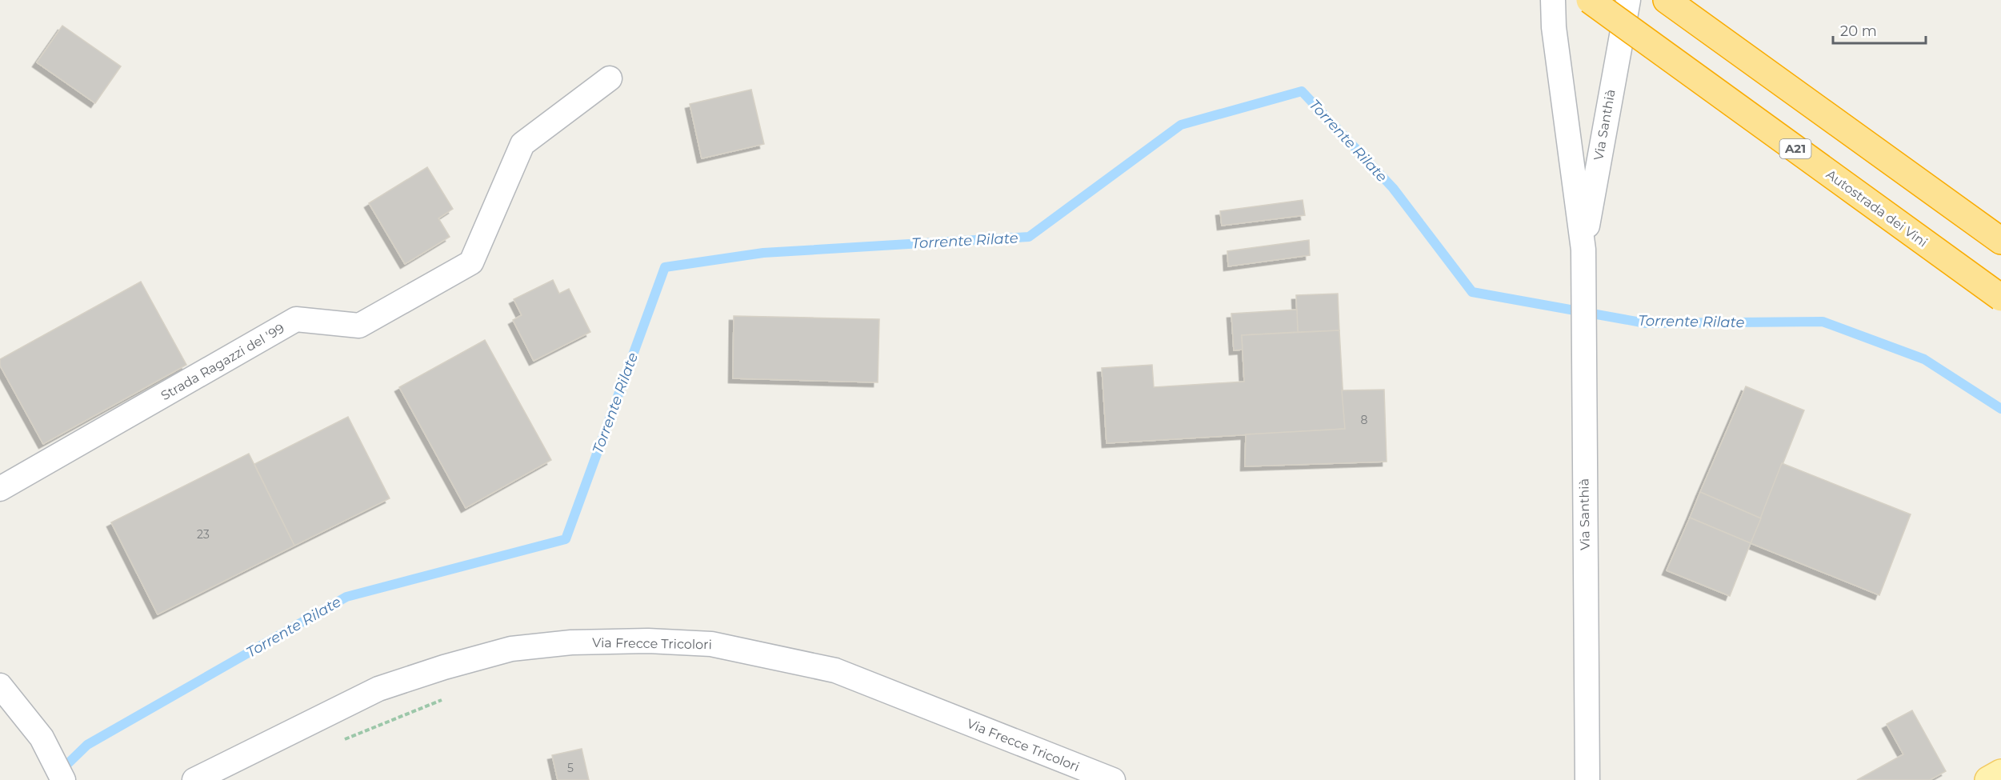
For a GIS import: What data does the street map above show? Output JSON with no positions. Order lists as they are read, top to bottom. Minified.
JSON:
{"streets":{"highway":["A21","Autostrada dei Vini"],"street":["Via Santhià","Strada Ragazzi del '99","Via Frecce Tricolori"]},"water":["Torrente Rilate"],"house_numbers":["8","23","5"],"scale_bar":"20 m"}
